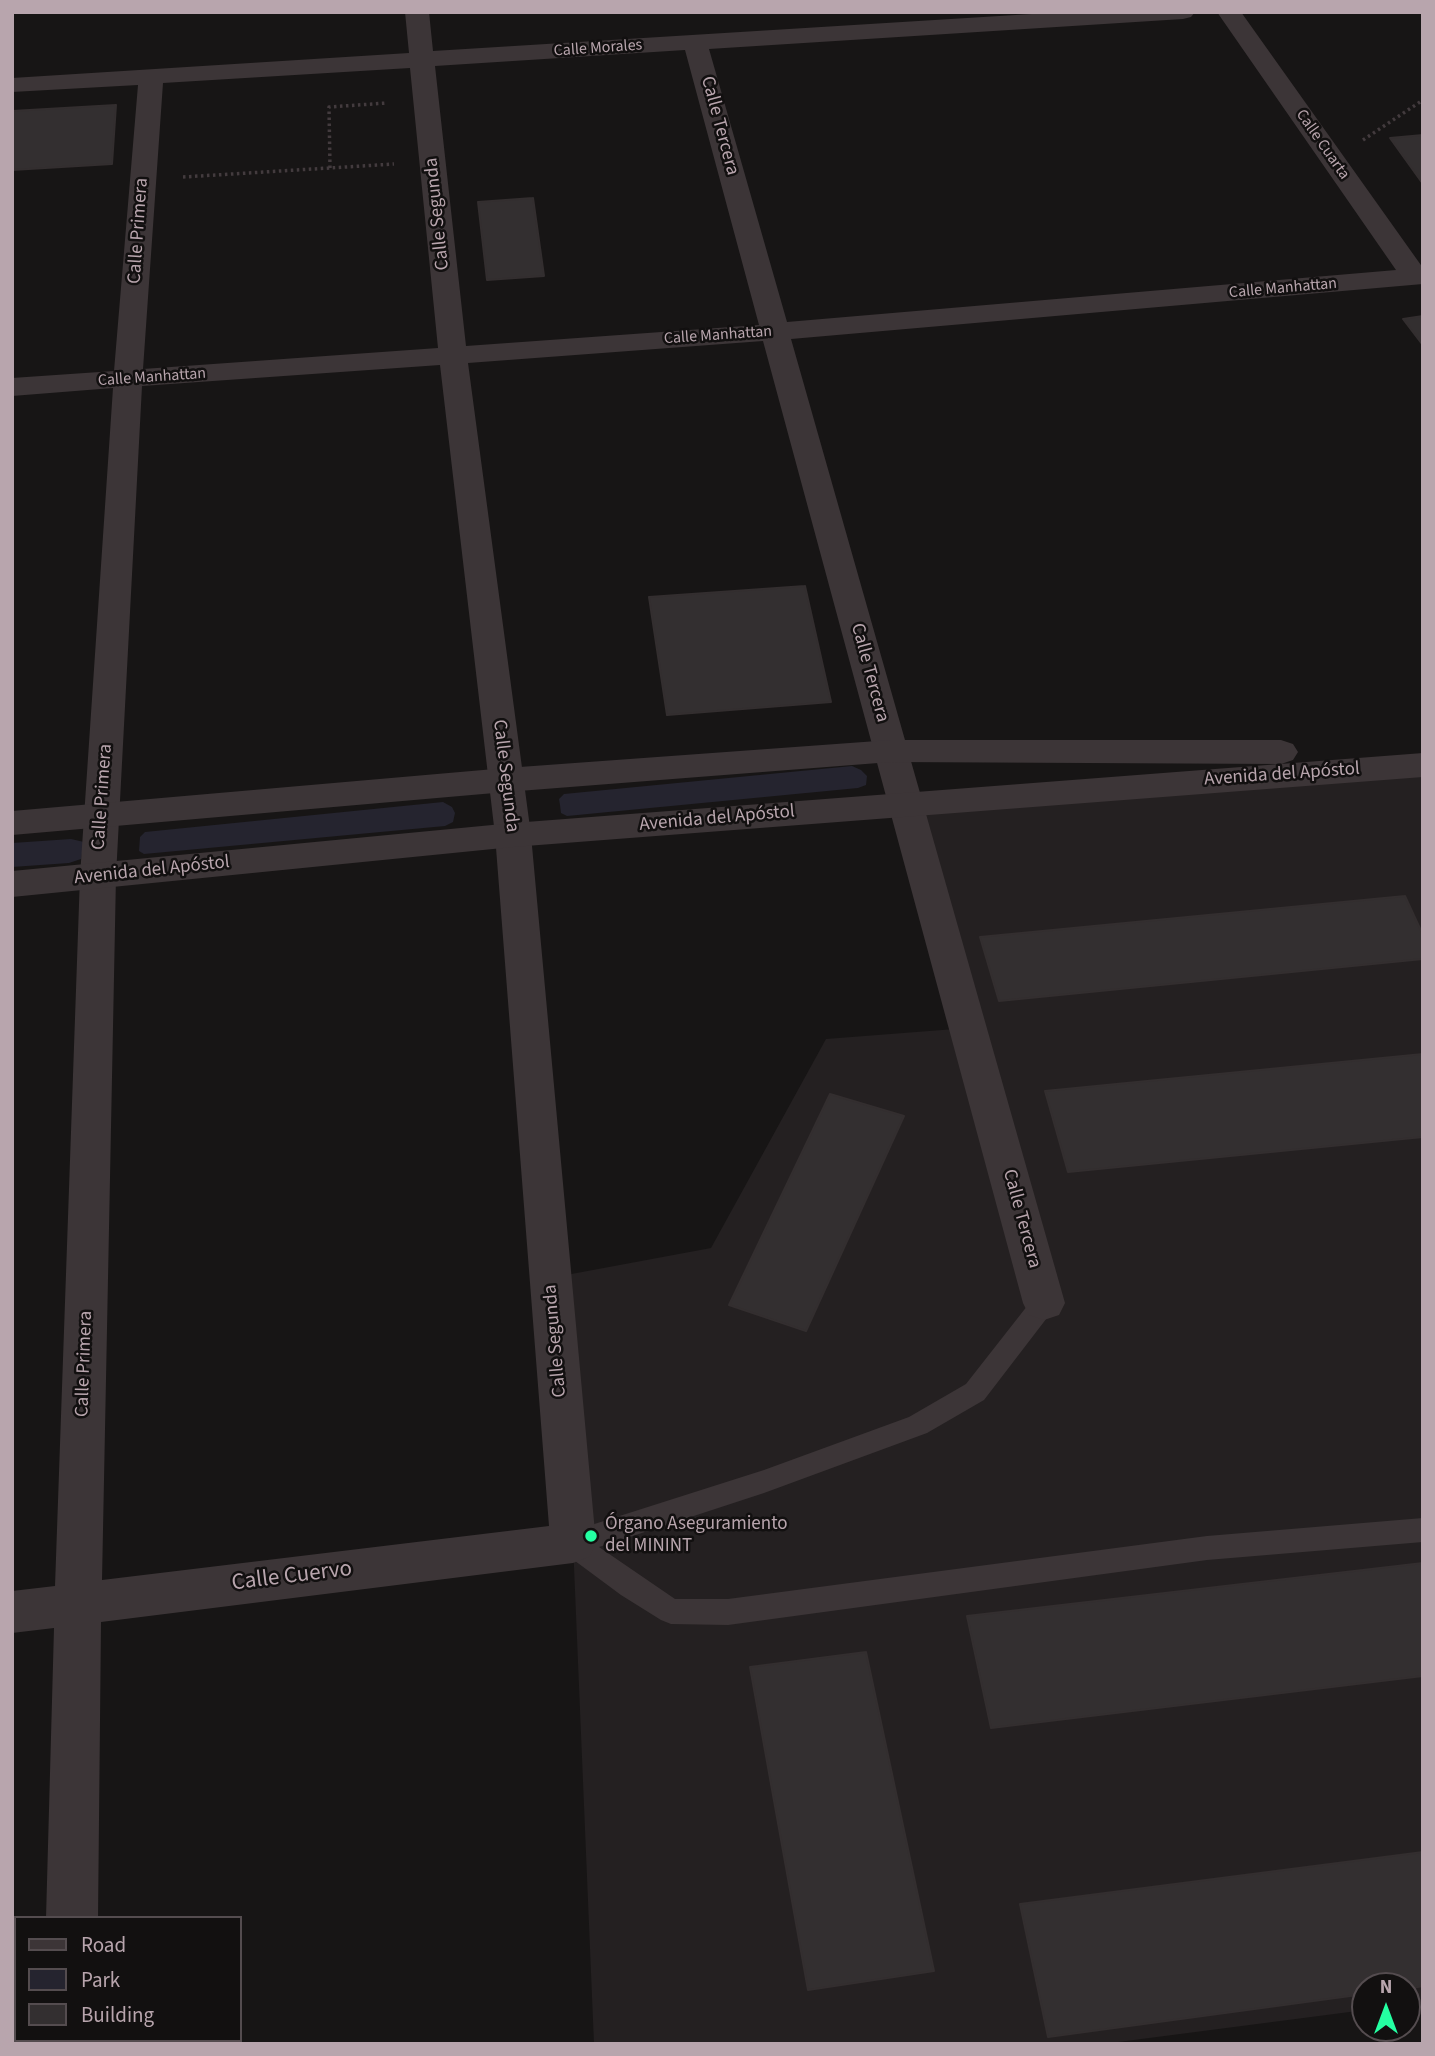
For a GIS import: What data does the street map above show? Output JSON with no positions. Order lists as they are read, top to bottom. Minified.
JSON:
{"streets":{"street":["Calle Morales","Calle Tercera","Calle Cuarta","Calle Segunda","Calle Primera","Calle Manhattan","Avenida del Apóstol","Calle Cuervo"]},"crossings":[["Calle Morales","Calle Tercera"],["Calle Morales","Calle Segunda"],["Calle Morales","Calle Primera"],["Calle Tercera","Calle Manhattan"],["Calle Tercera","Avenida del Apóstol"],["Calle Cuarta","Calle Manhattan"],["Calle Segunda","Calle Manhattan"],["Calle Segunda","Avenida del Apóstol"],["Calle Segunda","Calle Cuervo"],["Calle Primera","Calle Manhattan"],["Calle Primera","Avenida del Apóstol"],["Calle Primera","Calle Cuervo"]],"places":["Órgano Aseguramiento del MININT"],"legend":["Road","Park","Building"],"north":"top"}
